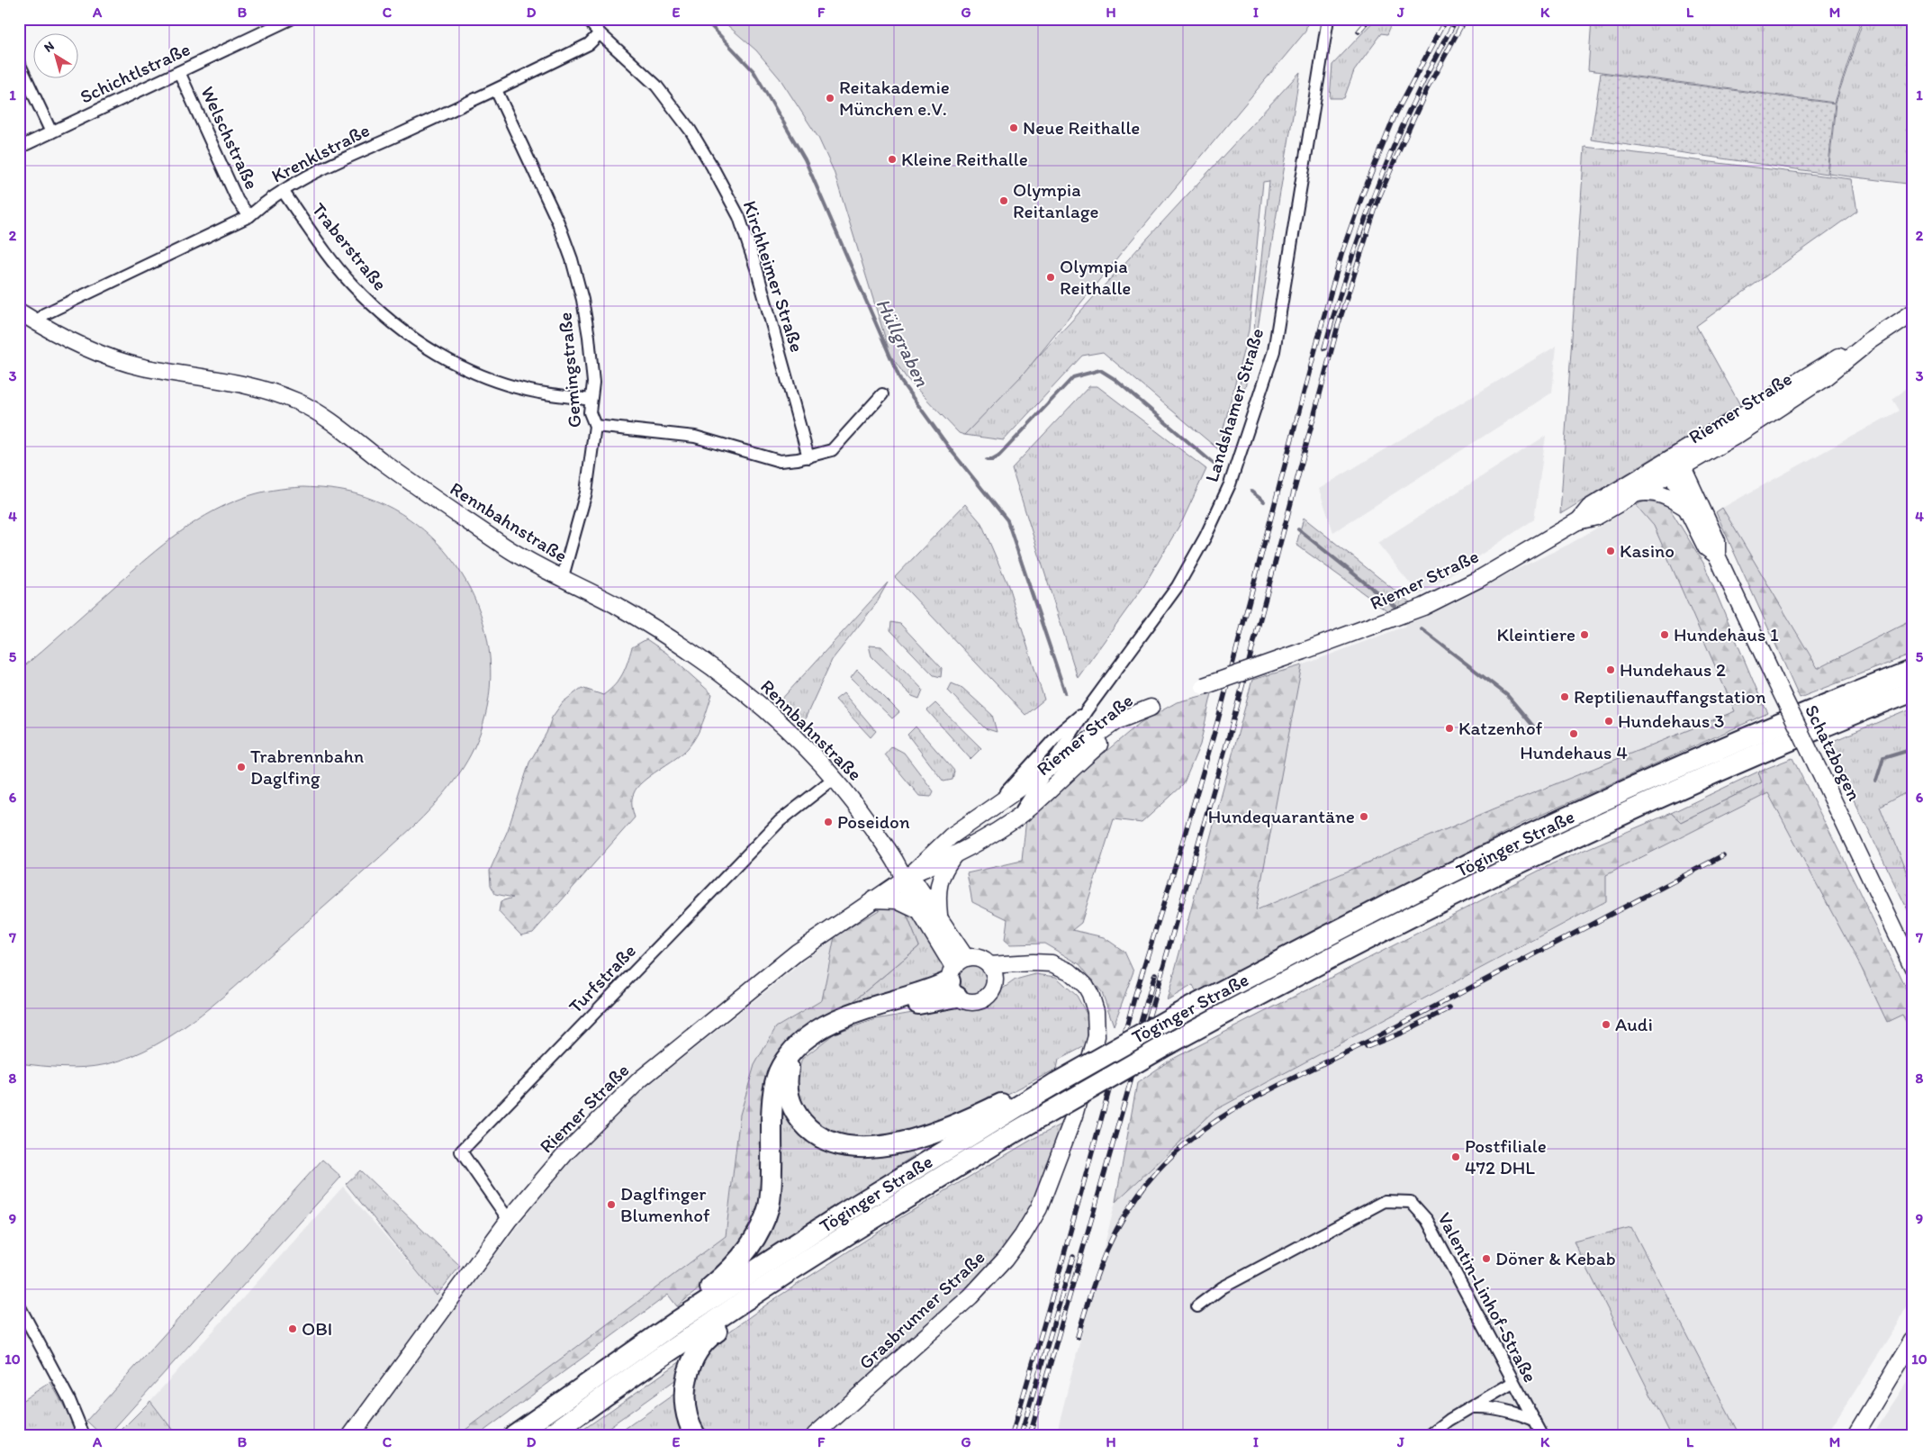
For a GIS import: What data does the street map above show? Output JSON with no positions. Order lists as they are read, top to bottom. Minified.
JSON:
{"streets":{"highway":["Töginger Straße"],"street":["Schichtlstraße","Welschstraße","Krenklstraße","Traberstraße","Kirchheimer Straße","Gemingstraße","Landshamer Straße","Riemer Straße","Rennbahnstraße","Schatzbogen","Turfstraße","Valentin-Linhof-Straße","Grasbrunner Straße"]},"crossings":[["Schichtlstraße","Welschstraße"],["Welschstraße","Krenklstraße"],["Krenklstraße","Traberstraße"],["Krenklstraße","Kirchheimer Straße"],["Krenklstraße","Gemingstraße"],["Krenklstraße","Rennbahnstraße"],["Traberstraße","Gemingstraße"],["Gemingstraße","Rennbahnstraße"],["Landshamer Straße","Riemer Straße"],["Riemer Straße","Rennbahnstraße"],["Riemer Straße","Schatzbogen"],["Riemer Straße","Turfstraße"],["Rennbahnstraße","Turfstraße"],["Rennbahnstraße","Grasbrunner Straße"]],"water":["Hüllgraben"],"places":["Reitakademie München e.V.","Neue Reithalle","Kleine Reithalle","Olympia Reitanlage","Olympia Reithalle","Kasino","Kleintiere","Hundehaus 1","Hundehaus 2","Reptilienauffangstation","Hundehaus 3","Katzenhof","Hundehaus 4","Trabrennbahn Daglfing","Hundequarantäne","Poseidon","Audi","Postfiliale 472 DHL","Daglfinger Blumenhof","Döner & Kebab","OBI"],"north":"top left","grid":{"columns":["A","B","C","D","E","F","G","H","I","J","K","L","M"],"rows":["1","2","3","4","5","6","7","8","9","10"]}}
